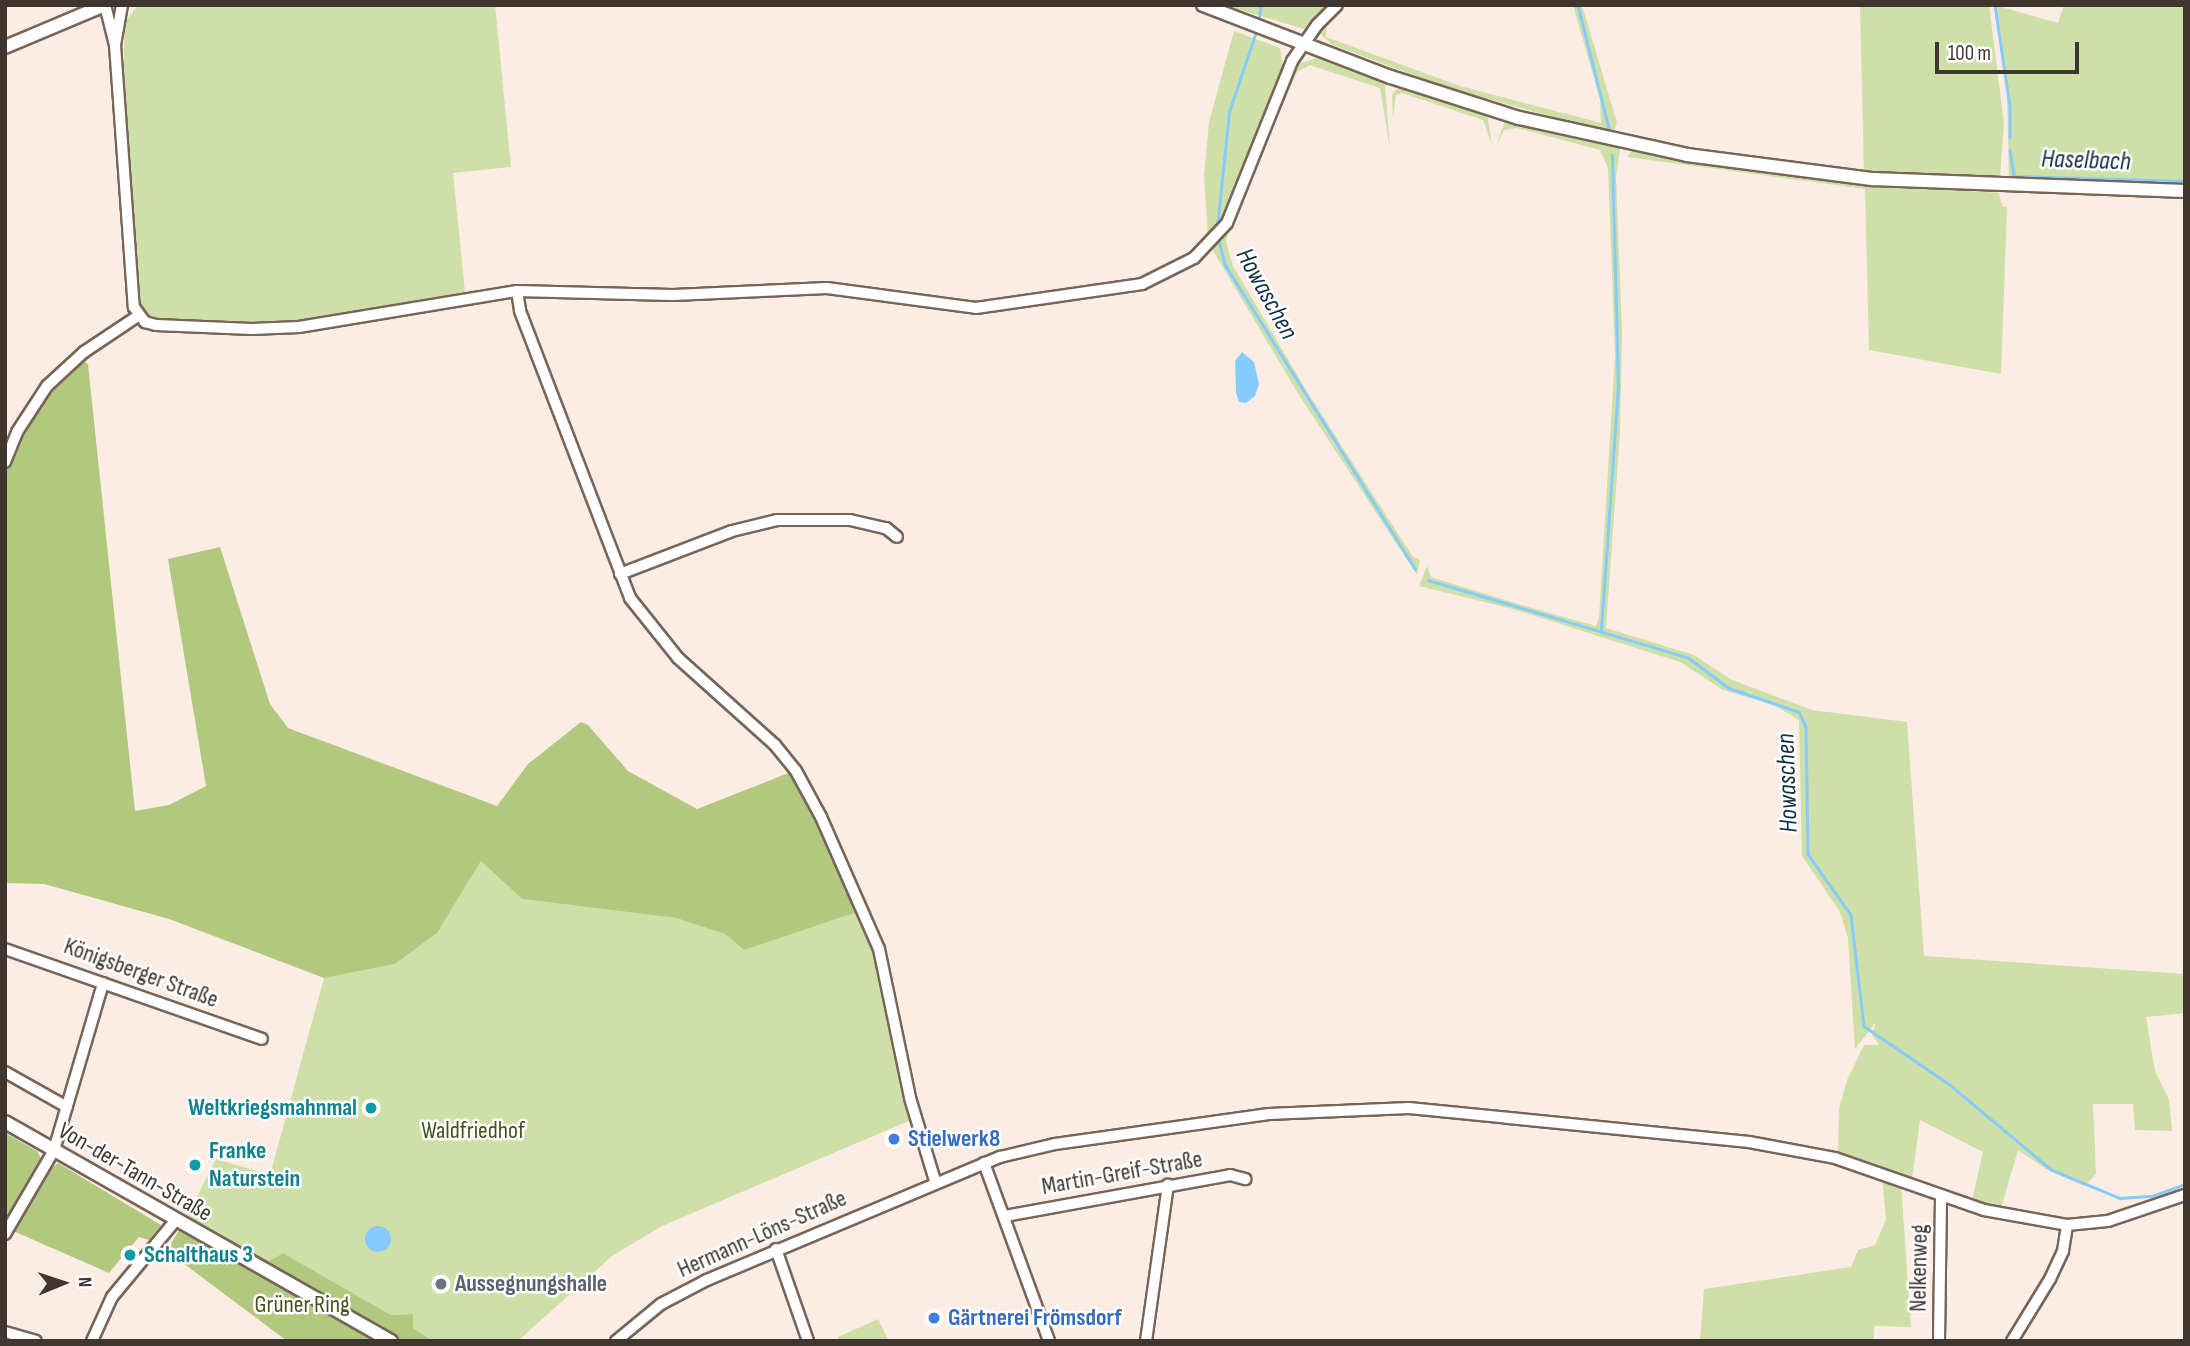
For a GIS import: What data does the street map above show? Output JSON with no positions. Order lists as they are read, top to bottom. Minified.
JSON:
{"streets":{"street":["Königsberger Straße","Von-der-Tann-Straße","Martin-Greif-Straße","Hermann-Löns-Straße","Nelkenweg"]},"crossings":[["Hermann-Löns-Straße","Nelkenweg"]],"water":["Haselbach","Howaschen"],"parks":["Waldfriedhof","Grüner Ring"],"places":["Weltkriegsmahnmal","Stielwerk8","Franke Naturstein","Schalthaus 3","Aussegnungshalle","Gärtnerei Frömsdorf"],"scale_bar":"100 m","north":"right"}
